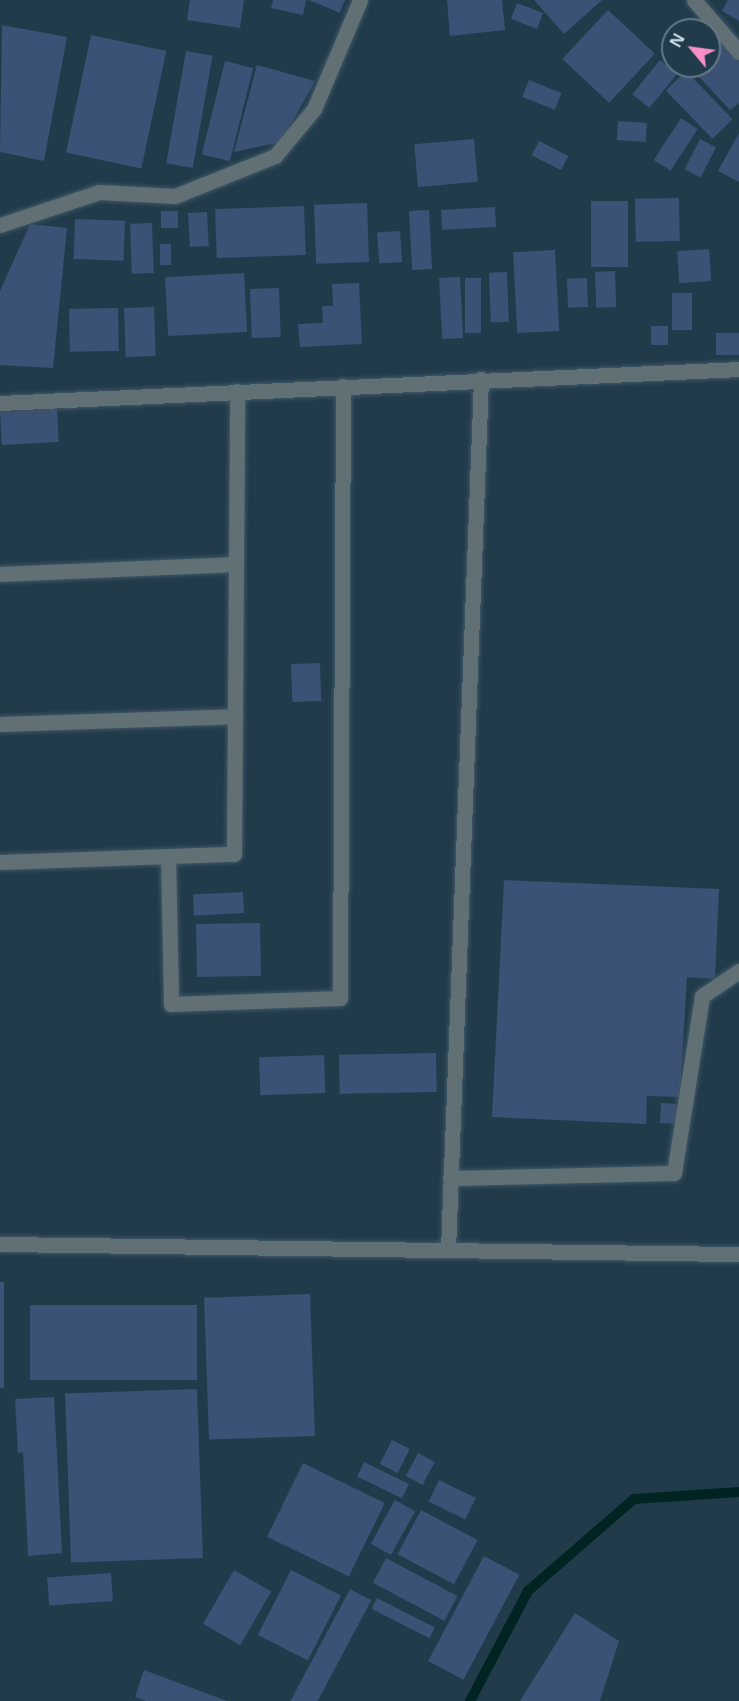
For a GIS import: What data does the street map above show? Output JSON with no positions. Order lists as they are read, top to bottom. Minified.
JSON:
{"north":"top left"}
